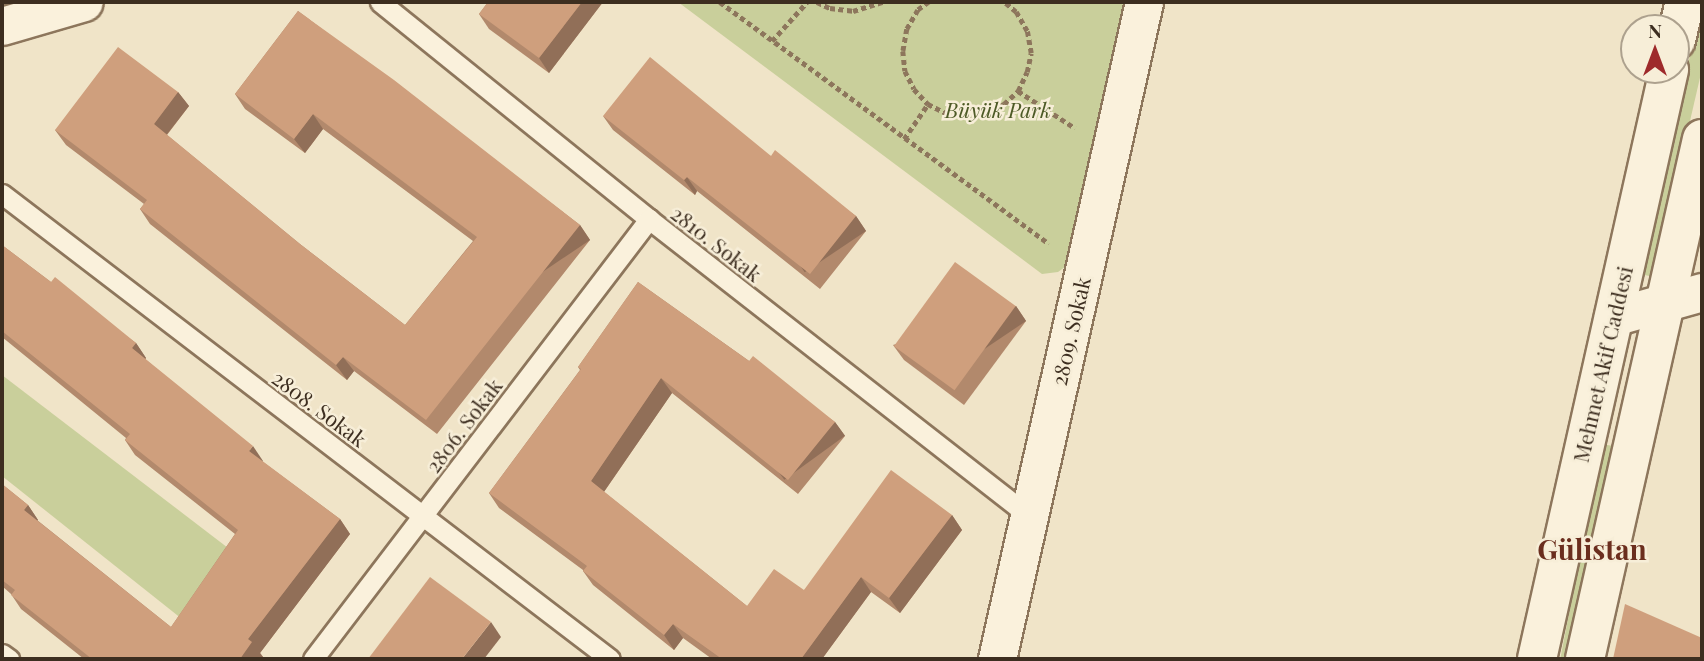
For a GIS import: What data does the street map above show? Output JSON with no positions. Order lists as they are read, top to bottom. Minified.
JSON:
{"streets":{"street":["2809. Sokak","Mehmet Akif Caddesi"],"lane":["2810. Sokak","2808. Sokak","2806. Sokak"]},"crossings":[["2810. Sokak","2809. Sokak"],["2810. Sokak","2806. Sokak"],["2808. Sokak","2806. Sokak"]],"districts":["Gülistan"],"parks":["Büyük Park"],"north":"top"}
